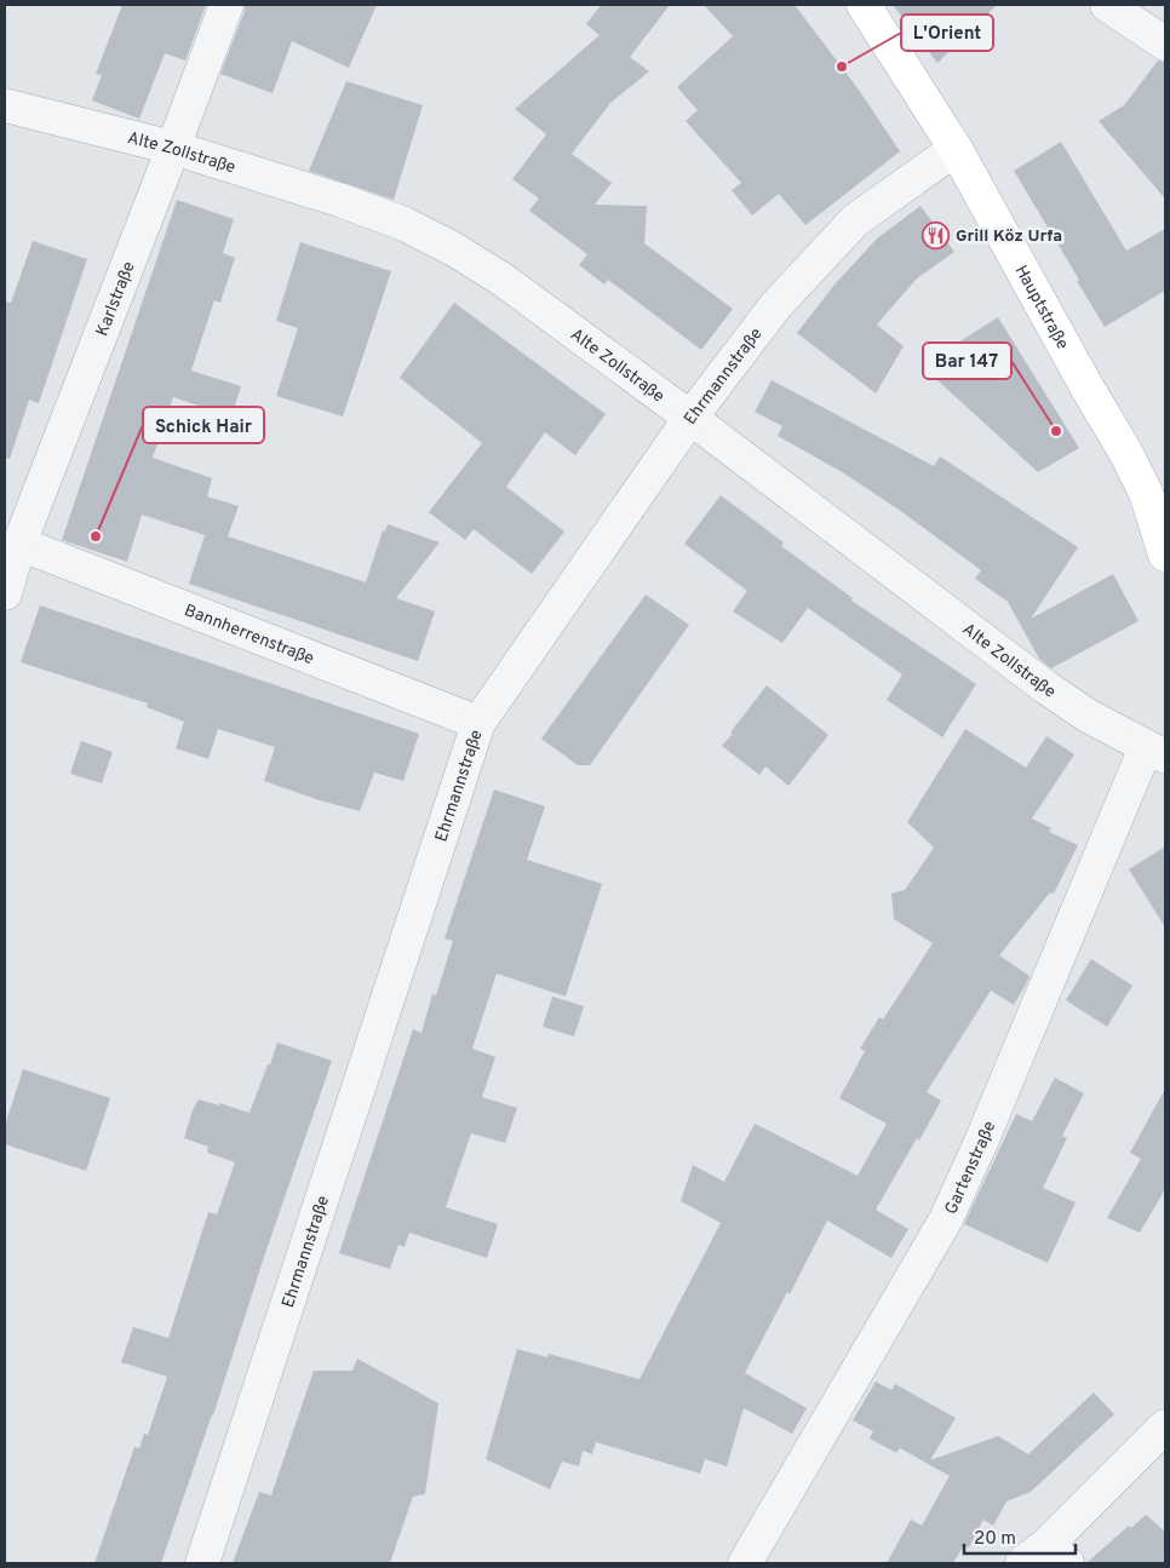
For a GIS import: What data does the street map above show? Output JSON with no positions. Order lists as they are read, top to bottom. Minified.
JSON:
{"streets":{"street":["Alte Zollstraße","Karlstraße","Hauptstraße","Ehrmannstraße","Bannherrenstraße","Gartenstraße"]},"crossings":[["Alte Zollstraße","Karlstraße"],["Alte Zollstraße","Ehrmannstraße"],["Alte Zollstraße","Gartenstraße"],["Karlstraße","Bannherrenstraße"],["Hauptstraße","Ehrmannstraße"],["Ehrmannstraße","Bannherrenstraße"]],"places":{"other":["L'Orient","Bar 147","Schick Hair"],"restaurant":["Grill Köz Urfa"]},"scale_bar":"20 m"}
